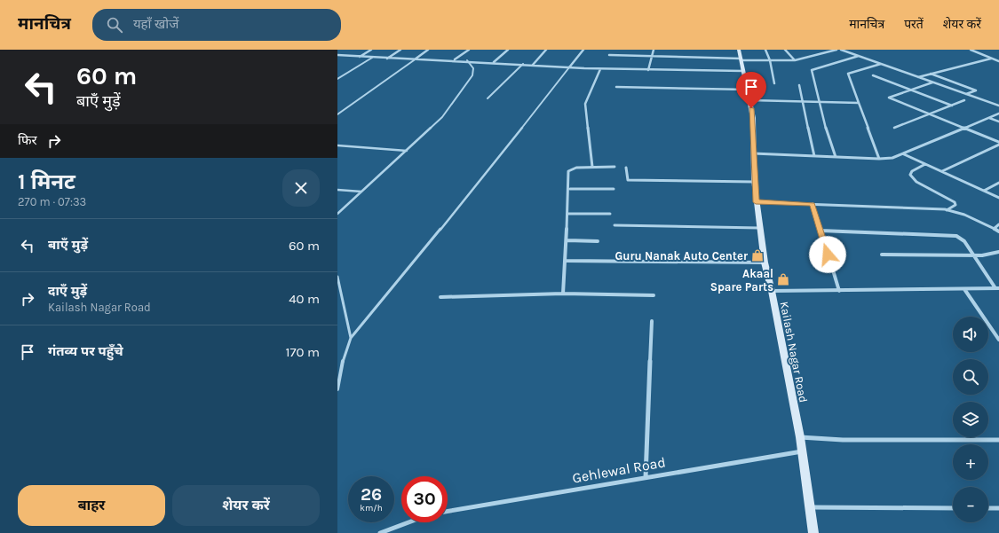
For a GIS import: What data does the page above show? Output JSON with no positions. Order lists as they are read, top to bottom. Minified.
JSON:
{"streets":{"street":["Kailash Nagar Road","Gehlewal Road"]},"crossings":[["Kailash Nagar Road","Gehlewal Road"]],"places":{"shop":["Guru Nanak Auto Center","Akaal Spare Parts"]},"page":{"header":"मानचित्र","search":"यहाँ खोजें","nav":["मानचित्र","परतें","शेयर करें"],"turn":["60 m","बाएँ मुड़ें"],"then":"फिर","heading":["1 मिनट","270 m · 07:33"],"list":[{"name":"बाएँ मुड़ें","value":"60 m"},{"name":"दाएँ मुड़ें","note":"Kailash Nagar Road","value":"40 m"},{"name":"गंतव्य पर पहुँचे","value":"170 m"}],"map_buttons":["+","−"],"speed":"26 km/h","limit":"30","buttons":["बाहर","शेयर करें"]}}
